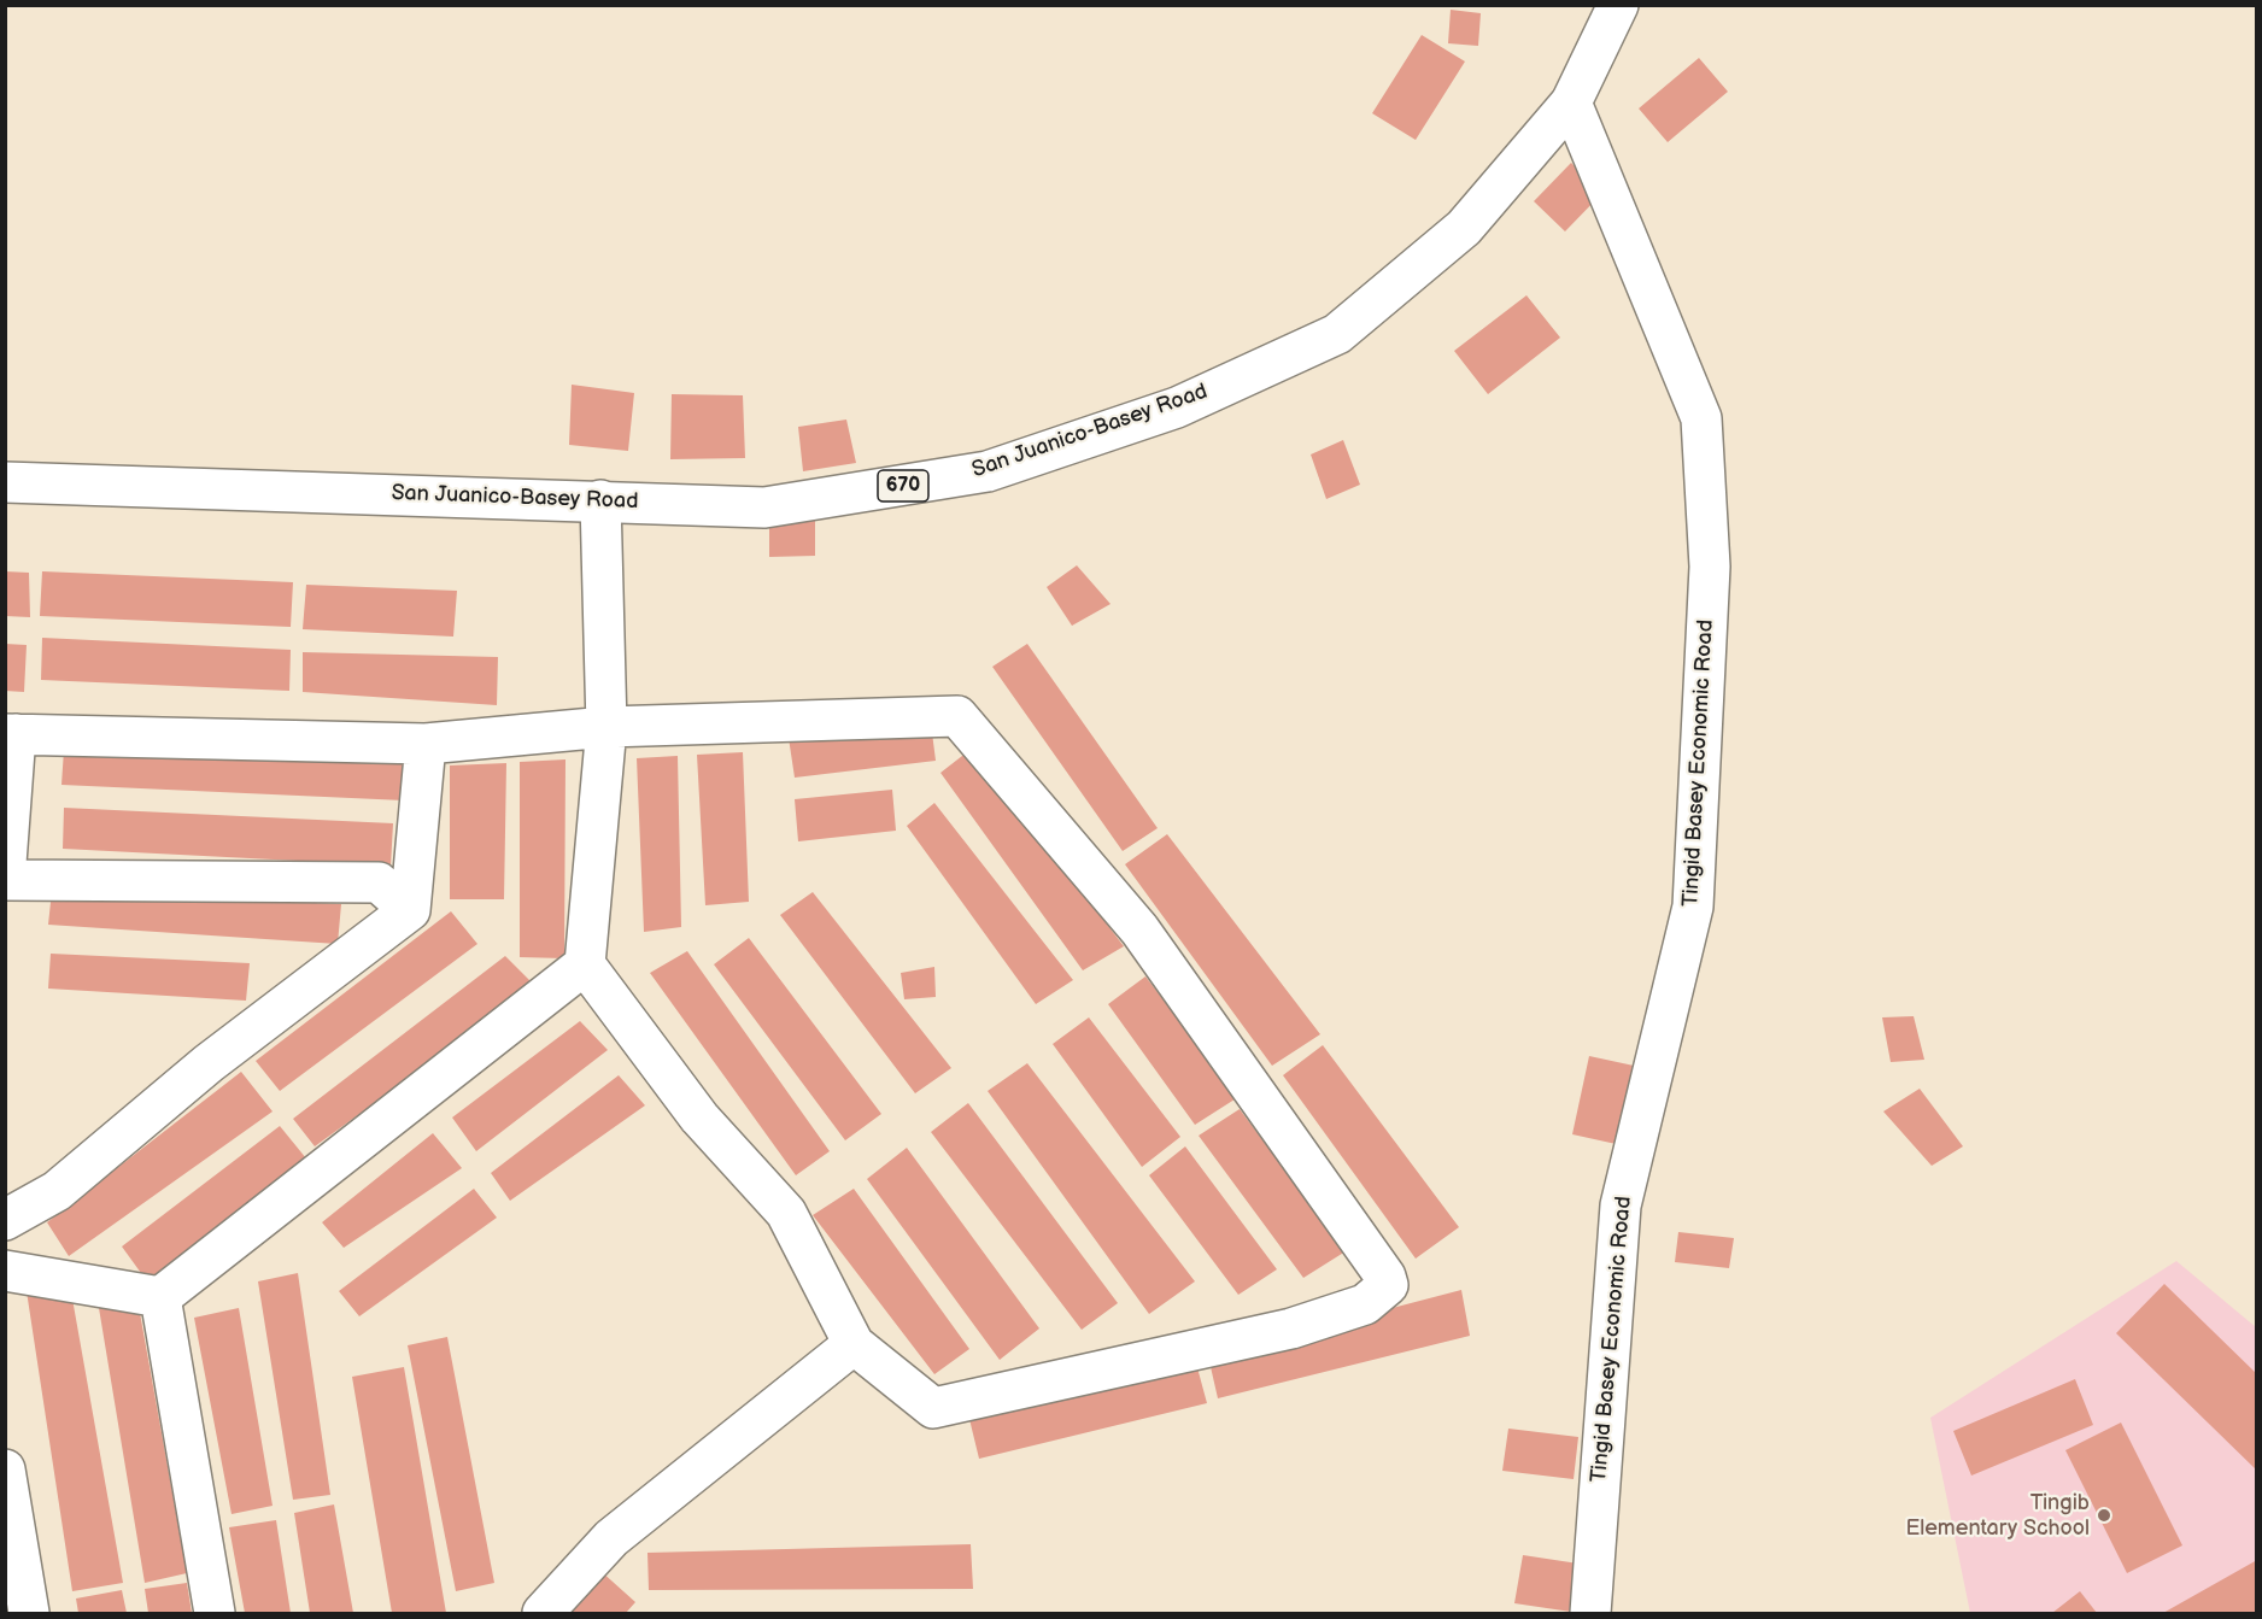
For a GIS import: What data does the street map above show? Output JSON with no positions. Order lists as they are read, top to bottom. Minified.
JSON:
{"streets":{"street":["San Juanico-Basey Road","670","Tingid Basey Economic Road"]},"crossings":[["San Juanico-Basey Road","Tingid Basey Economic Road"]],"places":["Tingib Elementary School"]}
